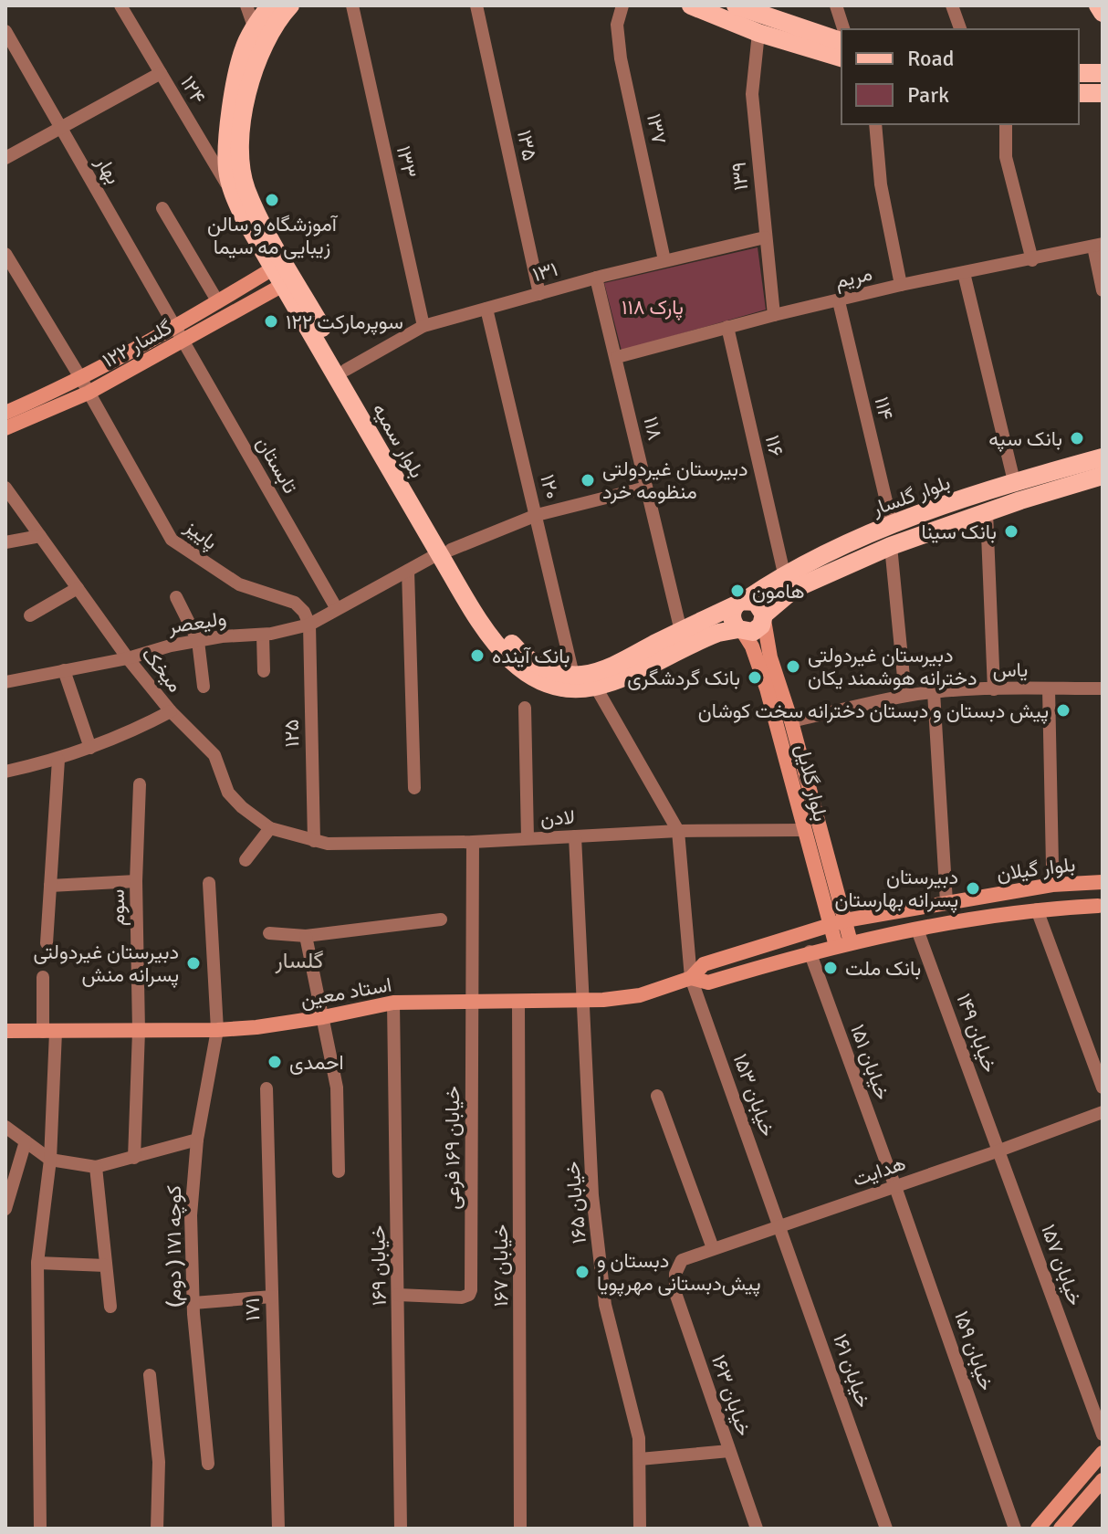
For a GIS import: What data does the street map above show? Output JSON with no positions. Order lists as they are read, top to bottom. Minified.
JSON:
{"streets":{"main road":["گلسار ۱۲۲","بلوار سمیه","بلوار گلسار","بلوار گلایل","بلوار گیلان","استاد معین"],"street":["۱۲۴","۱۳۷","۱۳۵","۱۳۳","بهار","۱۳۹","۱۳۱","مریم","۱۱۴","۱۱۸","۱۱۶","تابستان","۱۲۰","پاییز","ولیعصر","میخک","یاس","۱۲۵","لادن","سوم","خیابان ۱۴۹","خیابان ۱۵۱","خیابان ۱۵۳","خیابان ۱۶۹ فرعی","هدایت","خیابان ۱۶۵","کوچه ۱۷۱ ( دوم)","خیابان ۱۵۷","خیابان ۱۶۹","خیابان ۱۶۷","۱۷۱","خیابان ۱۵۹","خیابان ۱۶۱","خیابان ۱۶۳"]},"crossings":[["۱۲۴","بلوار سمیه"],["۱۳۷","۱۳۱"],["۱۳۵","۱۳۱"],["۱۳۳","۱۳۱"],["بهار","گلسار ۱۲۲"],["بهار","تابستان"],["۱۳۹","۱۳۱"],["۱۳۹","مریم"],["۱۳۱","۱۱۸"],["۱۳۱","بلوار سمیه"],["۱۳۱","۱۲۰"],["مریم","۱۱۴"],["مریم","۱۱۸"],["مریم","۱۱۶"],["گلسار ۱۲۲","بلوار سمیه"],["گلسار ۱۲۲","تابستان"],["گلسار ۱۲۲","پاییز"],["۱۱۴","بلوار گلسار"],["۱۱۸","ولیعصر"],["بلوار سمیه","۱۲۰"],["بلوار سمیه","بلوار گلسار"],["بلوار سمیه","ولیعصر"],["بلوار سمیه","بلوار گلایل"],["۱۱۶","بلوار گلسار"],["تابستان","ولیعصر"],["۱۲۰","ولیعصر"],["بلوار گلسار","بلوار گلایل"],["پاییز","ولیعصر"],["پاییز","۱۲۵"],["ولیعصر","میخک"],["ولیعصر","۱۲۵"],["میخک","۱۲۵"],["میخک","لادن"],["یاس","بلوار گلایل"],["۱۲۵","لادن"],["بلوار گلایل","لادن"],["بلوار گلایل","بلوار گیلان"],["بلوار گلایل","استاد معین"],["لادن","خیابان ۱۵۳"],["لادن","خیابان ۱۶۹ فرعی"],["لادن","خیابان ۱۶۵"],["بلوار گیلان","استاد معین"],["بلوار گیلان","خیابان ۱۴۹"],["سوم","استاد معین"],["استاد معین","خیابان ۱۵۱"],["استاد معین","خیابان ۱۵۳"],["استاد معین","خیابان ۱۶۹ فرعی"],["استاد معین","خیابان ۱۶۵"],["استاد معین","کوچه ۱۷۱ ( دوم)"],["استاد معین","خیابان ۱۶۹"],["استاد معین","خیابان ۱۶۷"],["خیابان ۱۴۹","هدایت"],["خیابان ۱۴۹","خیابان ۱۵۷"],["خیابان ۱۵۱","هدایت"],["خیابان ۱۵۱","خیابان ۱۵۹"],["خیابان ۱۵۳","هدایت"],["خیابان ۱۵۳","خیابان ۱۶۱"],["خیابان ۱۶۹ فرعی","خیابان ۱۶۹"],["هدایت","خیابان ۱۵۷"],["هدایت","خیابان ۱۵۹"],["هدایت","خیابان ۱۶۱"],["هدایت","خیابان ۱۶۳"]],"districts":["گلسار"],"parks":["پارک ۱۱۸"],"places":["آموزشگاه و سالن زیبایی مه سیما","سوپرمارکت ۱۲۲","بانک سپه","دبیرستان غیردولتی منظومه خرد","بانک سینا","هامون","بانک آینده","دبیرستان غیردولتی دخترانه هوشمند یکان","بانک گردشگری","پیش دبستان و دبستان دخترانه سخت کوشان","دبیرستان پسرانه بهارستان","دبیرستان غیردولتی پسرانه منش","بانک ملت","احمدی","دبستان و پیش‌دبستانی مهرپویا"],"legend":["Road","Park"]}
